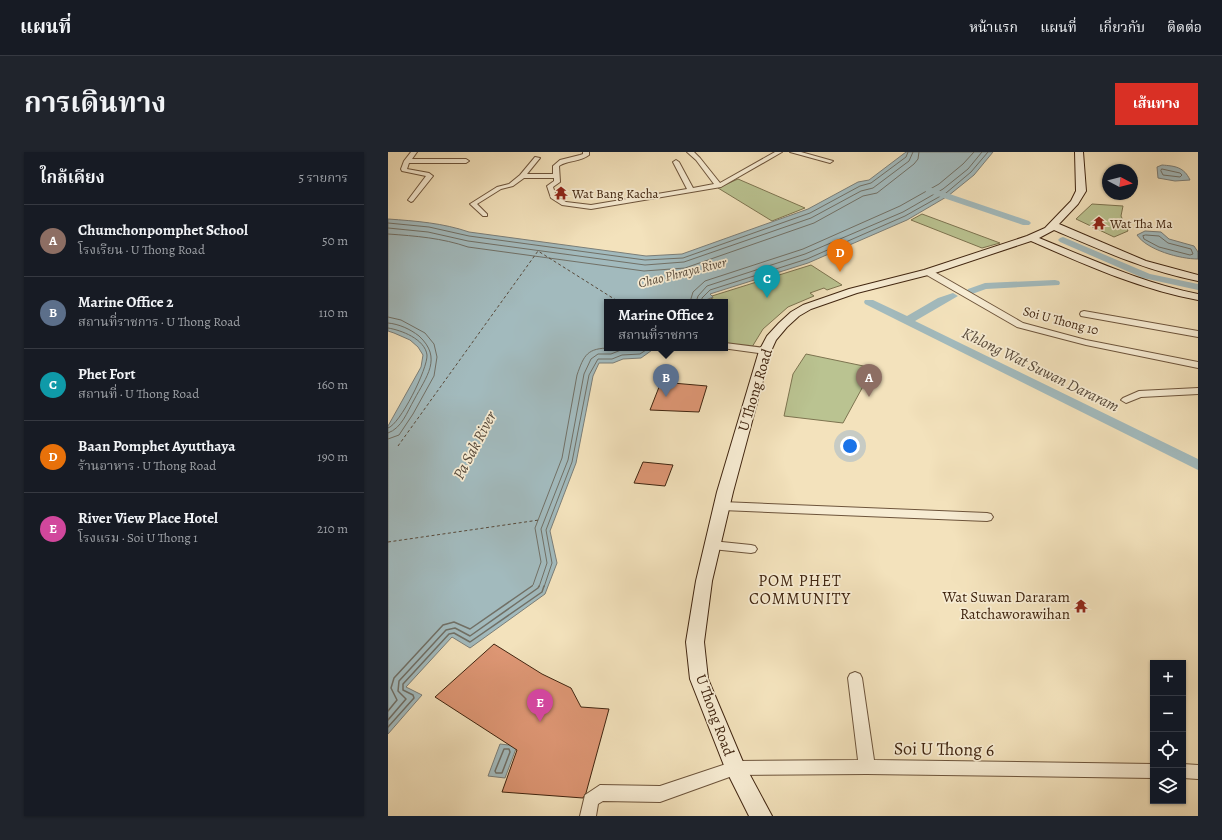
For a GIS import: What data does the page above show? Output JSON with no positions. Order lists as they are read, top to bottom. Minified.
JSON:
{"streets":{"main road":["U Thong Road"],"street":["Soi U Thong 10","Soi U Thong 6"]},"crossings":[["Soi U Thong 10","U Thong Road"],["U Thong Road","Soi U Thong 6"]],"districts":["POM PHET COMMUNITY"],"water":["Chao Phraya River","Khlong Wat Suwan Dararam","Pa Sak River"],"places":{"temple":["Wat Bang Kacha","Wat Tha Ma","Wat Suwan Dararam Ratchaworawihan"]},"north":"right","page":{"header":"แผนที่","nav":["หน้าแรก","แผนที่","เกี่ยวกับ","ติดต่อ"],"title":"การเดินทาง","buttons":"เส้นทาง","heading":["ใกล้เคียง","5 รายการ"],"list":[{"mark":"A","name":"Chumchonpomphet School","note":"โรงเรียน · U Thong Road","value":"50 m"},{"mark":"B","name":"Marine Office 2","note":"สถานที่ราชการ · U Thong Road","value":"110 m"},{"mark":"C","name":"Phet Fort","note":"สถานที่ · U Thong Road","value":"160 m"},{"mark":"D","name":"Baan Pomphet Ayutthaya","note":"ร้านอาหาร · U Thong Road","value":"190 m"},{"mark":"E","name":"River View Place Hotel","note":"โรงแรม · Soi U Thong 1","value":"210 m"}],"pins":["D","C","A","B","E"],"popup":["Marine Office 2","สถานที่ราชการ"],"map_buttons":["+","−"]}}
